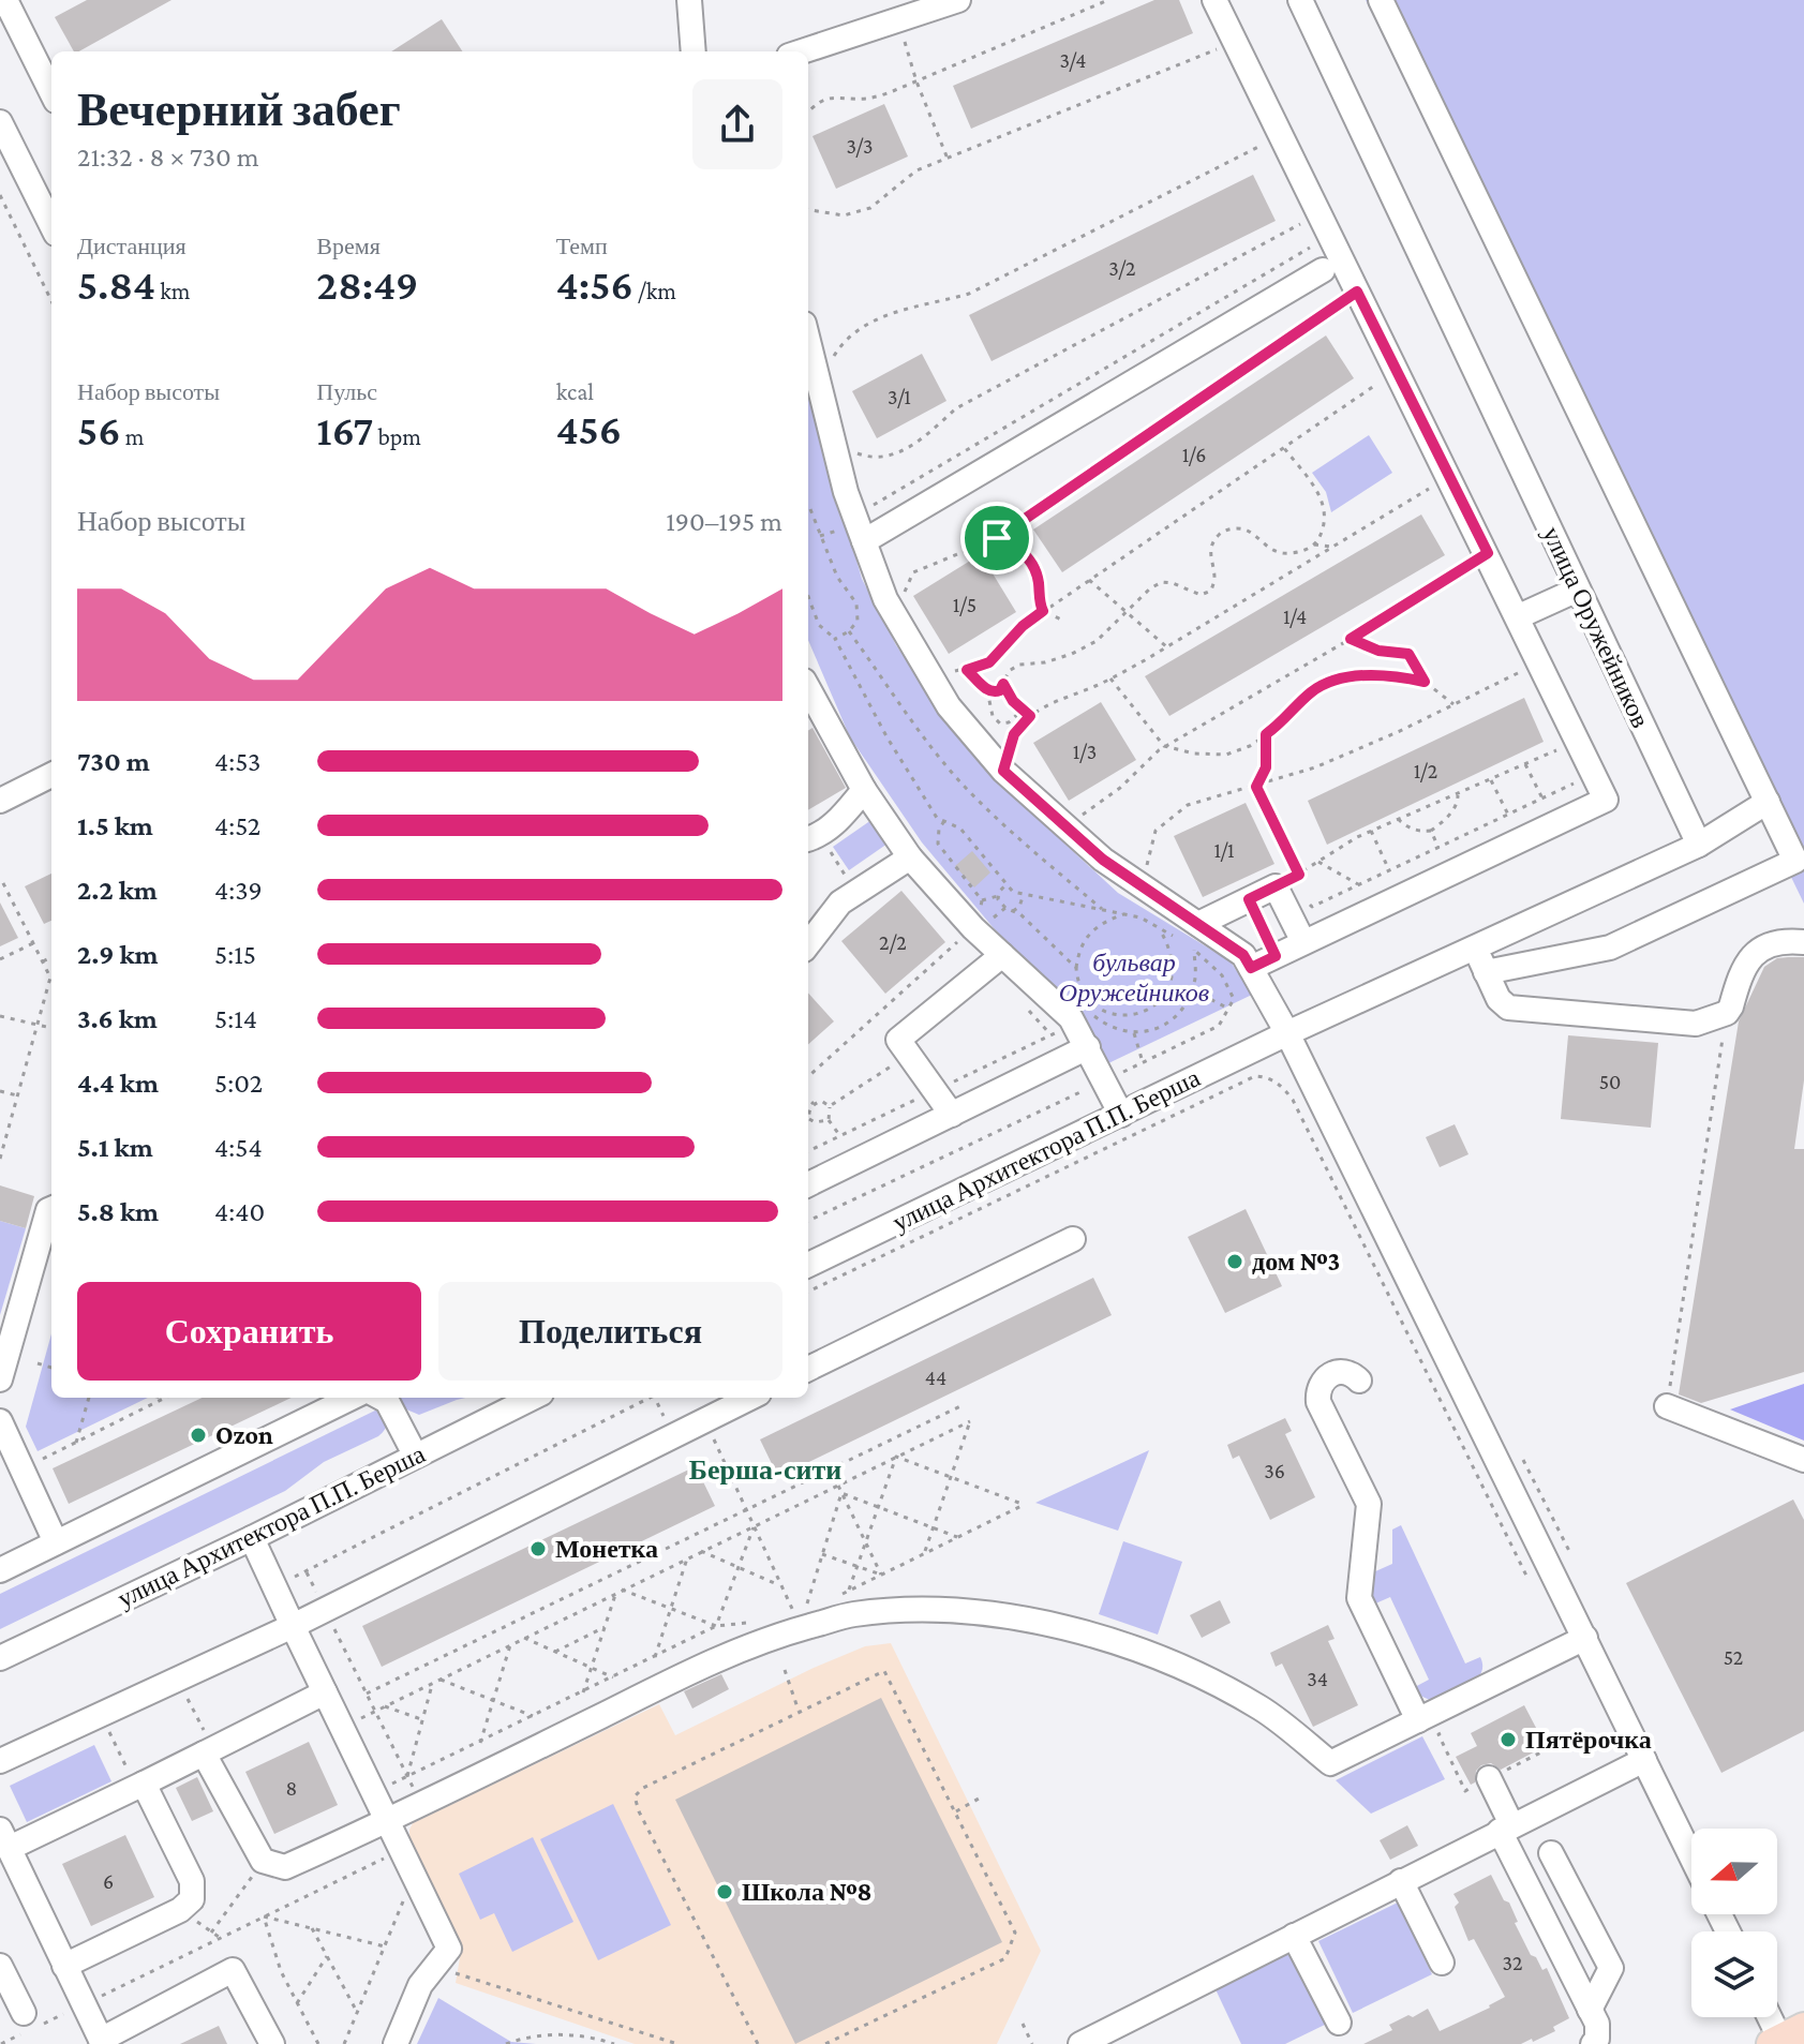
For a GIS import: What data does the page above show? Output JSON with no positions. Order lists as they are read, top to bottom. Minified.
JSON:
{"streets":{"street":["улица Оружейников","улица Архитектора П.П. Берша"]},"districts":["Берша-сити"],"parks":["бульвар Оружейников"],"places":["дом №3","Ozon","Монетка","Пятёрочка","Школа №8"],"house_numbers":["3/4","3/3","3/2","3/1","1/6","1/5","1/4","1/3","1/2","1/1","2/2","50","44","36","52","34","8","6","32"],"north":"left","page":{"heading":["Вечерний забег","21:32 · 8 × 730 m"],"stats":[["Дистанция","5.84 km"],["Время","28:49"],["Темп","4:56 /km"],["Набор высоты","56 m"],["Пульс","167 bpm"],["kcal","456"]],"chart":["Набор высоты","190–195 m"],"list":[{"name":"730 m","note":"4:53"},{"name":"1.5 km","note":"4:52"},{"name":"2.2 km","note":"4:39"},{"name":"2.9 km","note":"5:15"},{"name":"3.6 km","note":"5:14"},{"name":"4.4 km","note":"5:02"},{"name":"5.1 km","note":"4:54"},{"name":"5.8 km","note":"4:40"}],"buttons":["Сохранить","Поделиться"]}}
